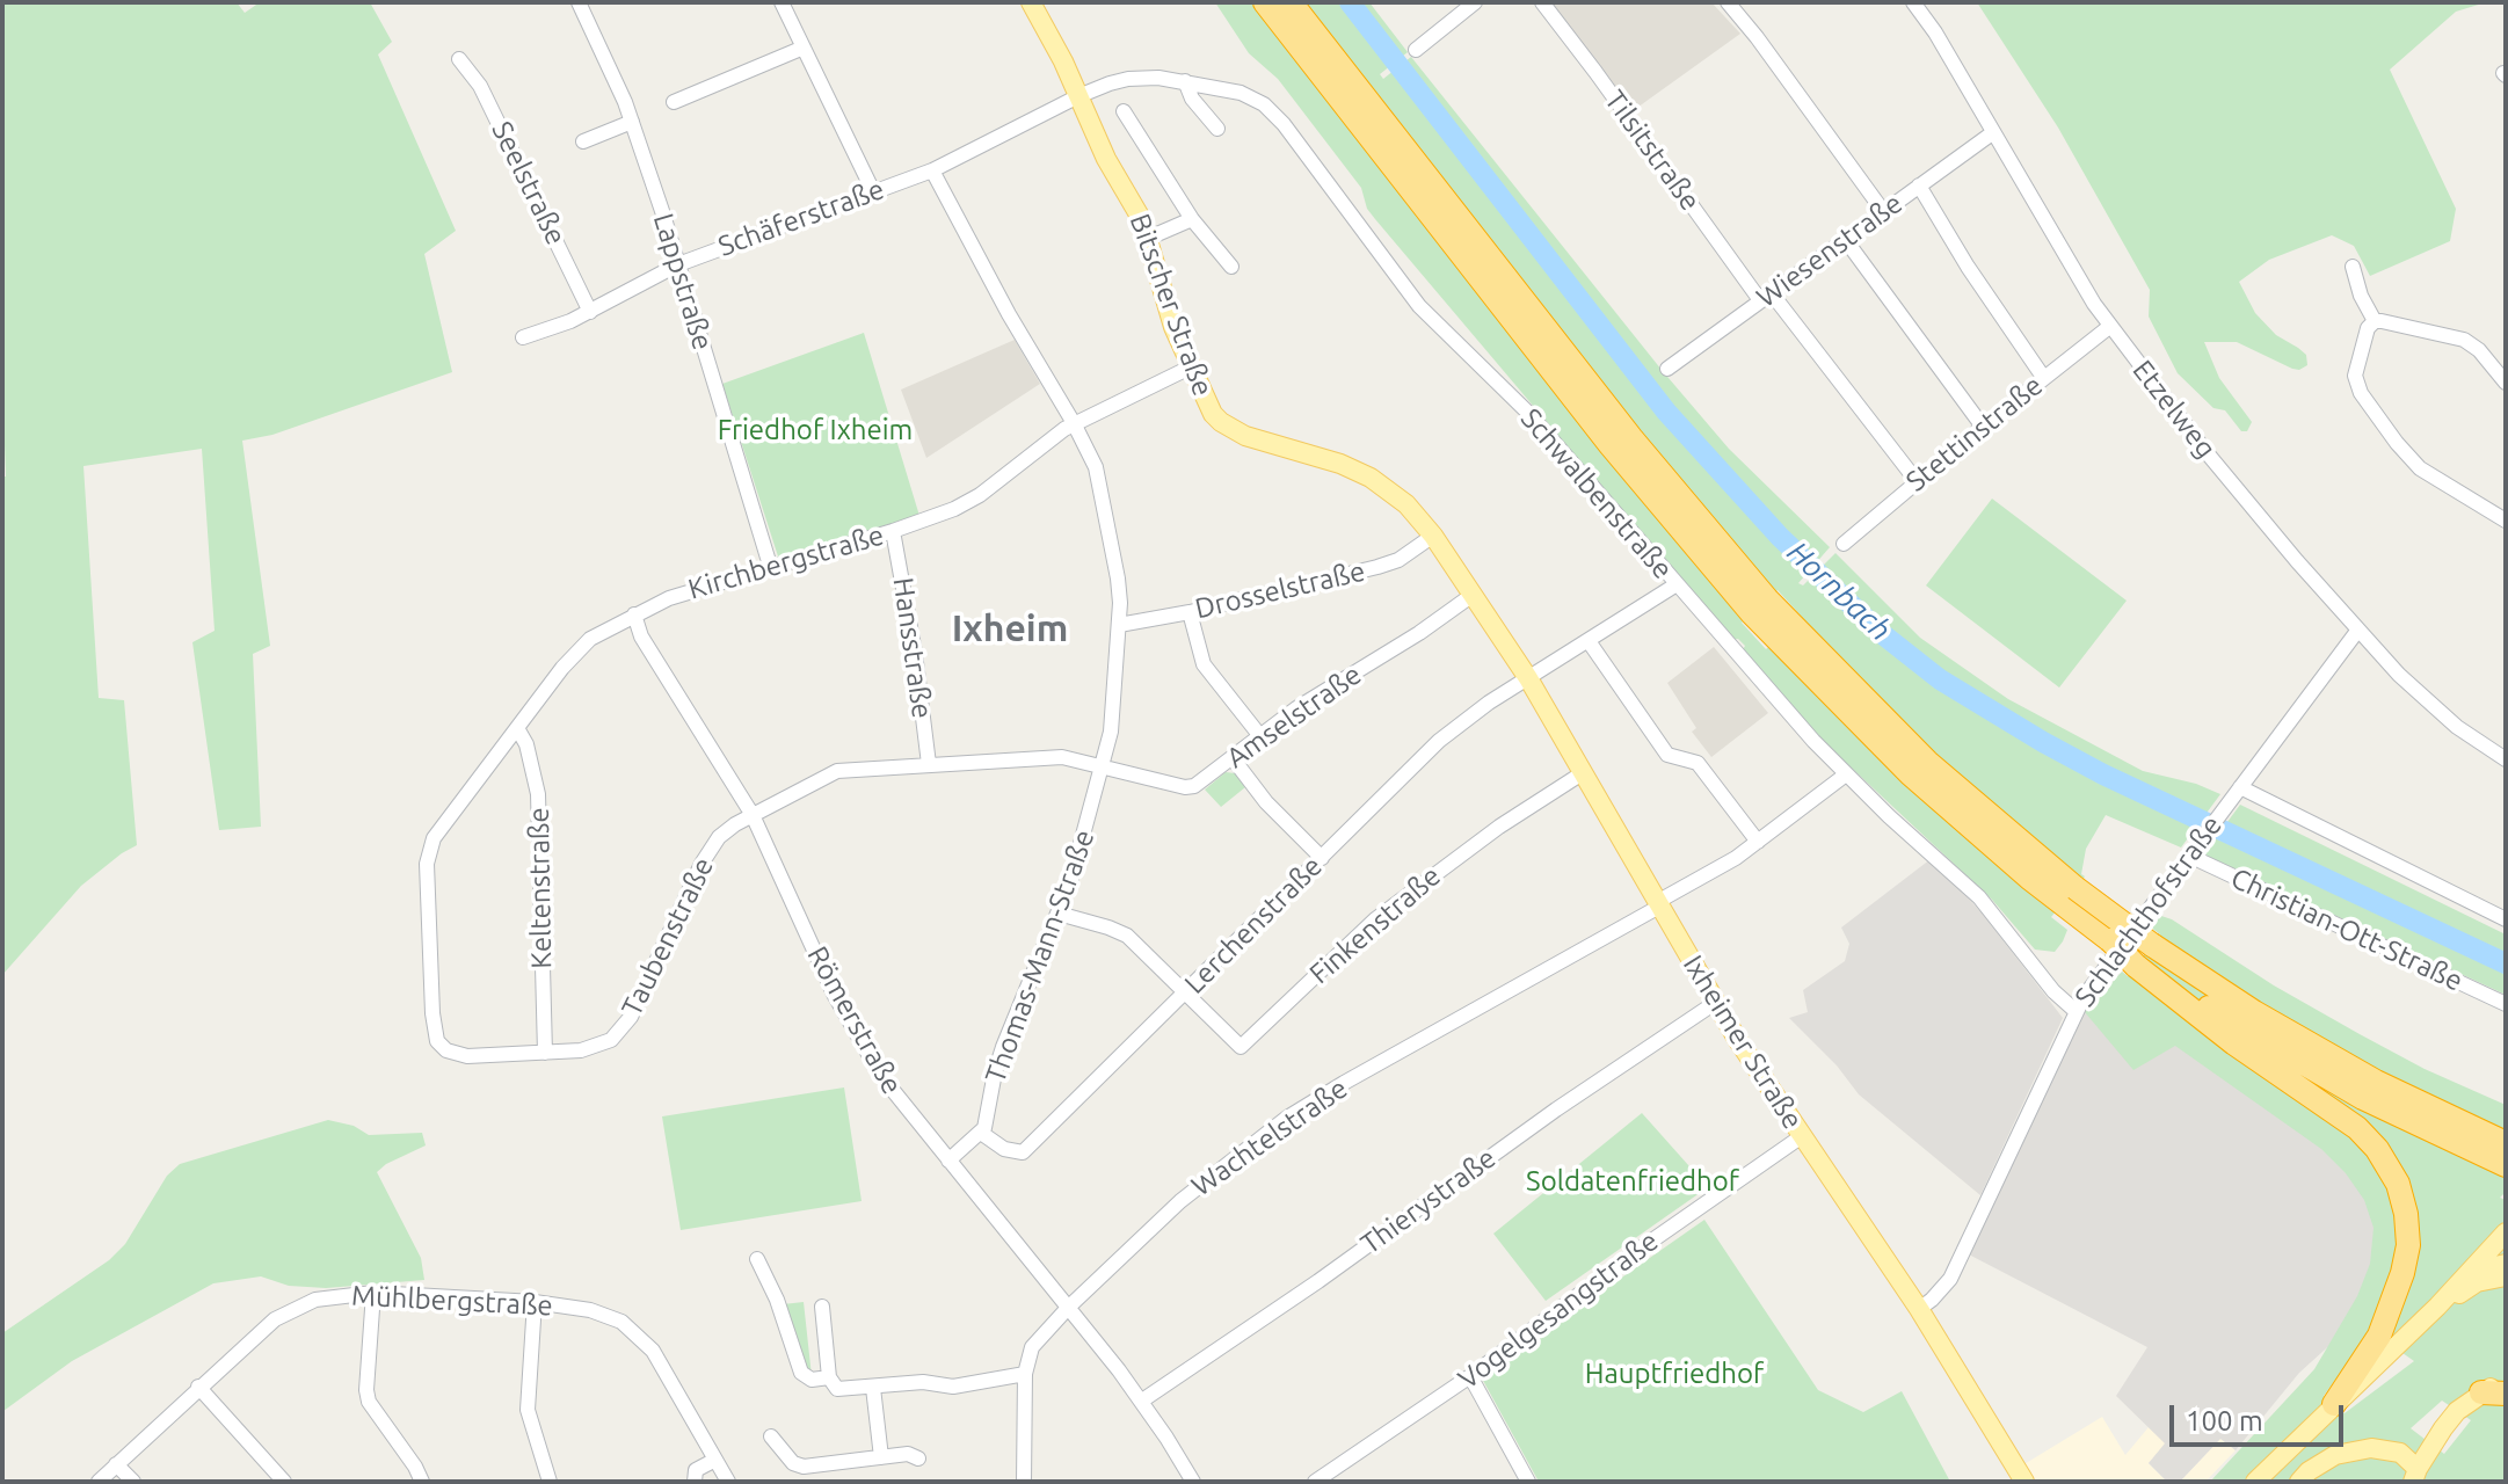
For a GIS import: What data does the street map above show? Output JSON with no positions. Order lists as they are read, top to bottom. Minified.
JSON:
{"streets":{"main road":["Bitscher Straße","Ixheimer Straße"],"street":["Tilsitstraße","Seelstraße","Schäferstraße","Wiesenstraße","Lappstraße","Etzelweg","Stettinstraße","Schwalbenstraße","Kirchbergstraße","Drosselstraße","Hansstraße","Amselstraße","Keltenstraße","Schlachthofstraße","Lerchenstraße","Finkenstraße","Christian-Ott-Straße","Taubenstraße","Thomas-Mann-Straße","Römerstraße","Wachtelstraße","Thierystraße","Mühlbergstraße","Vogelgesangstraße"]},"crossings":[["Tilsitstraße","Wiesenstraße"],["Tilsitstraße","Stettinstraße"],["Seelstraße","Schäferstraße"],["Schäferstraße","Lappstraße"],["Schäferstraße","Bitscher Straße"],["Schäferstraße","Schwalbenstraße"],["Schäferstraße","Thomas-Mann-Straße"],["Wiesenstraße","Etzelweg"],["Lappstraße","Kirchbergstraße"],["Bitscher Straße","Schwalbenstraße"],["Bitscher Straße","Kirchbergstraße"],["Bitscher Straße","Drosselstraße"],["Bitscher Straße","Amselstraße"],["Bitscher Straße","Ixheimer Straße"],["Etzelweg","Stettinstraße"],["Etzelweg","Schlachthofstraße"],["Schwalbenstraße","Schlachthofstraße"],["Schwalbenstraße","Lerchenstraße"],["Schwalbenstraße","Wachtelstraße"],["Kirchbergstraße","Hansstraße"],["Kirchbergstraße","Keltenstraße"],["Kirchbergstraße","Taubenstraße"],["Kirchbergstraße","Thomas-Mann-Straße"],["Kirchbergstraße","Römerstraße"],["Drosselstraße","Thomas-Mann-Straße"],["Hansstraße","Taubenstraße"],["Amselstraße","Taubenstraße"],["Amselstraße","Thomas-Mann-Straße"],["Amselstraße","Ixheimer Straße"],["Keltenstraße","Taubenstraße"],["Schlachthofstraße","Christian-Ott-Straße"],["Schlachthofstraße","Ixheimer Straße"],["Lerchenstraße","Finkenstraße"],["Lerchenstraße","Thomas-Mann-Straße"],["Lerchenstraße","Ixheimer Straße"],["Finkenstraße","Ixheimer Straße"],["Taubenstraße","Thomas-Mann-Straße"],["Taubenstraße","Römerstraße"],["Römerstraße","Wachtelstraße"],["Römerstraße","Thierystraße"],["Ixheimer Straße","Wachtelstraße"],["Ixheimer Straße","Thierystraße"],["Ixheimer Straße","Vogelgesangstraße"]],"districts":["Ixheim"],"water":["Hornbach"],"parks":["Friedhof Ixheim","Soldatenfriedhof","Hauptfriedhof"],"scale_bar":"100 m"}
